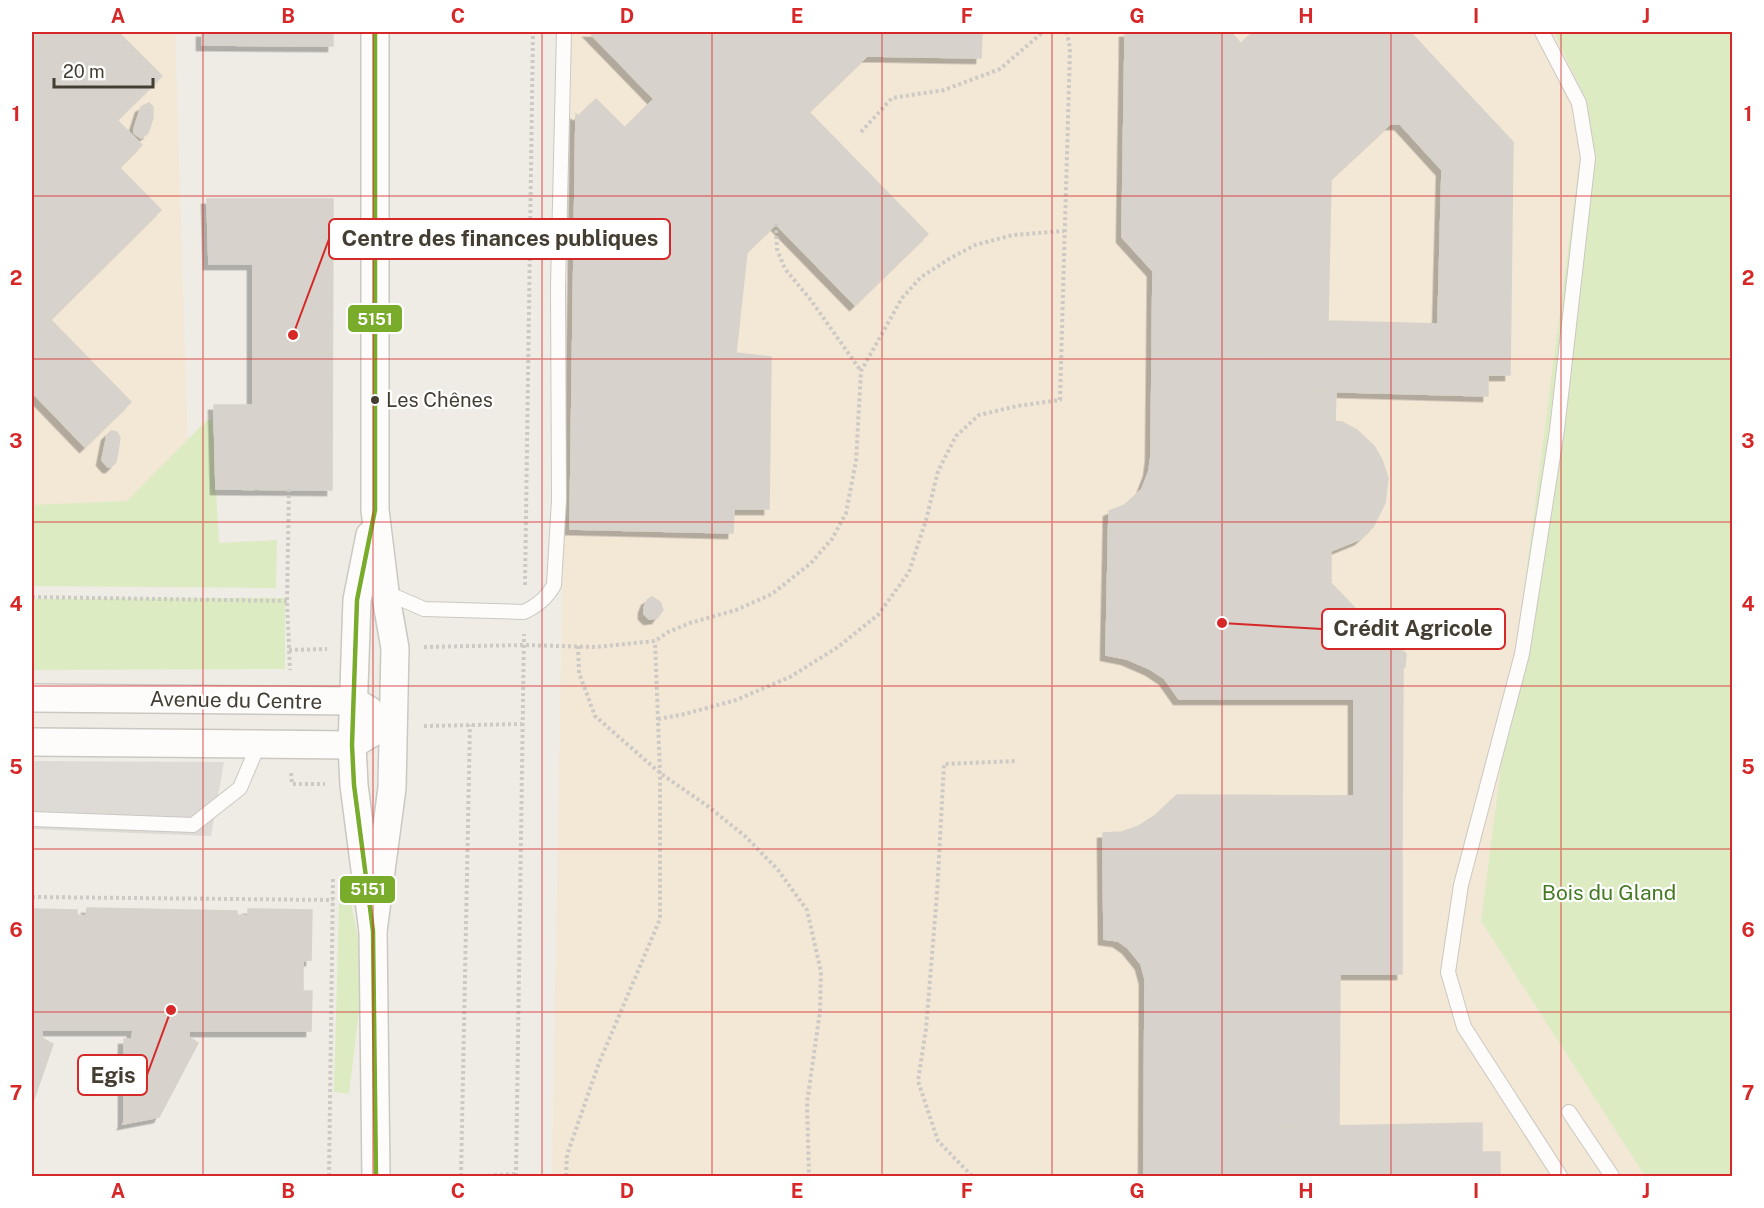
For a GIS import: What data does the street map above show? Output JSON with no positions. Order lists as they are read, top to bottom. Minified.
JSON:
{"streets":{"street":["Avenue du Centre"]},"parks":["Bois du Gland"],"places":["Centre des finances publiques","Les Chênes","Crédit Agricole","Egis"],"lines":["transit line 5151"],"scale_bar":"20 m","grid":{"columns":["A","B","C","D","E","F","G","H","I","J"],"rows":["1","2","3","4","5","6","7"]}}
